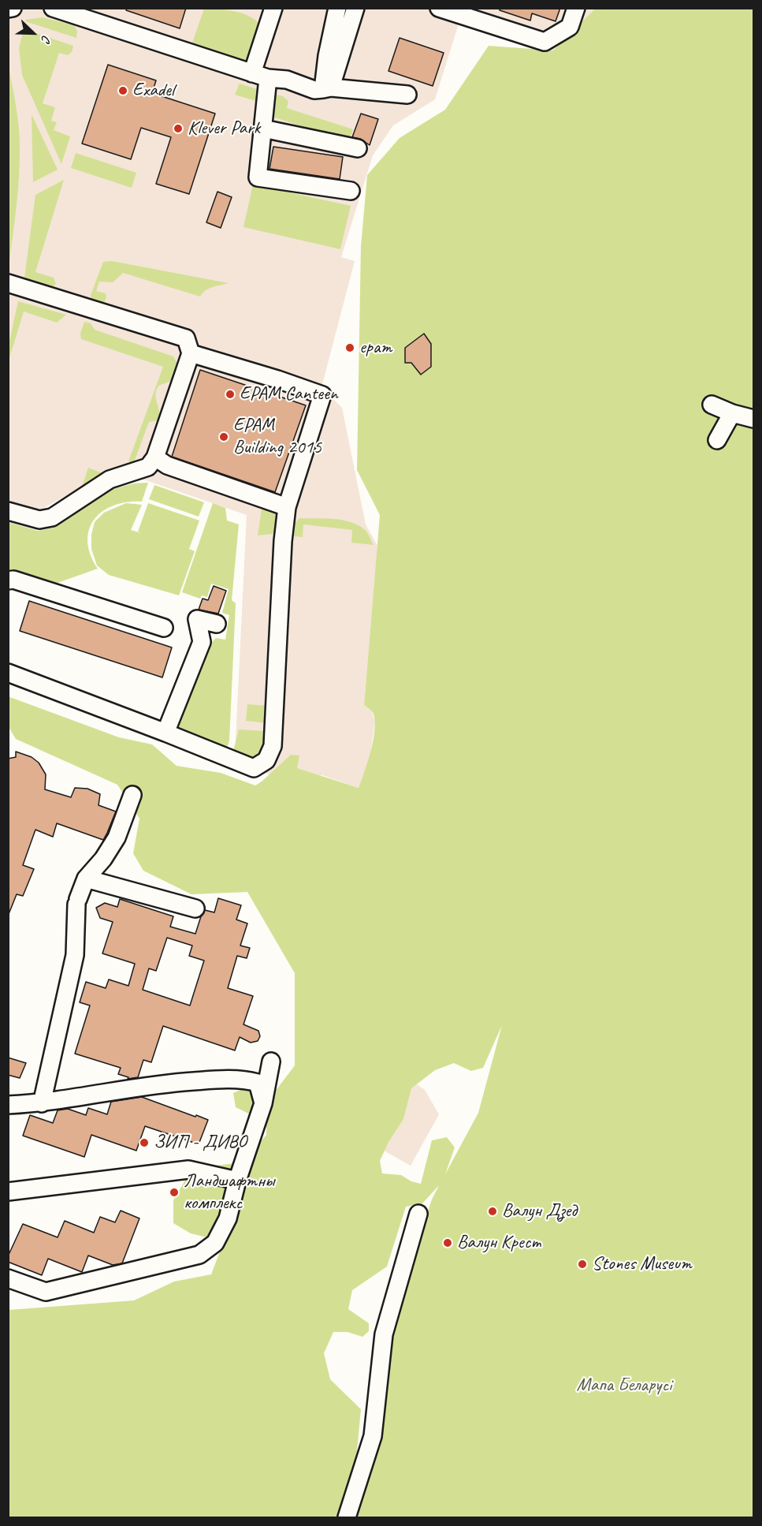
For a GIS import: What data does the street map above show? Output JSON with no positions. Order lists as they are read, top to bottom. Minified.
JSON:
{"parks":["Мапа Беларусі"],"places":["Exadel","Klever Park","epam","EPAM Canteen","EPAM Building 2015","ЗИП - ДИВО","Ландшафтны комплекс","Валун Дзед","Валун Крест","Stones Museum"],"north":"bottom right"}
